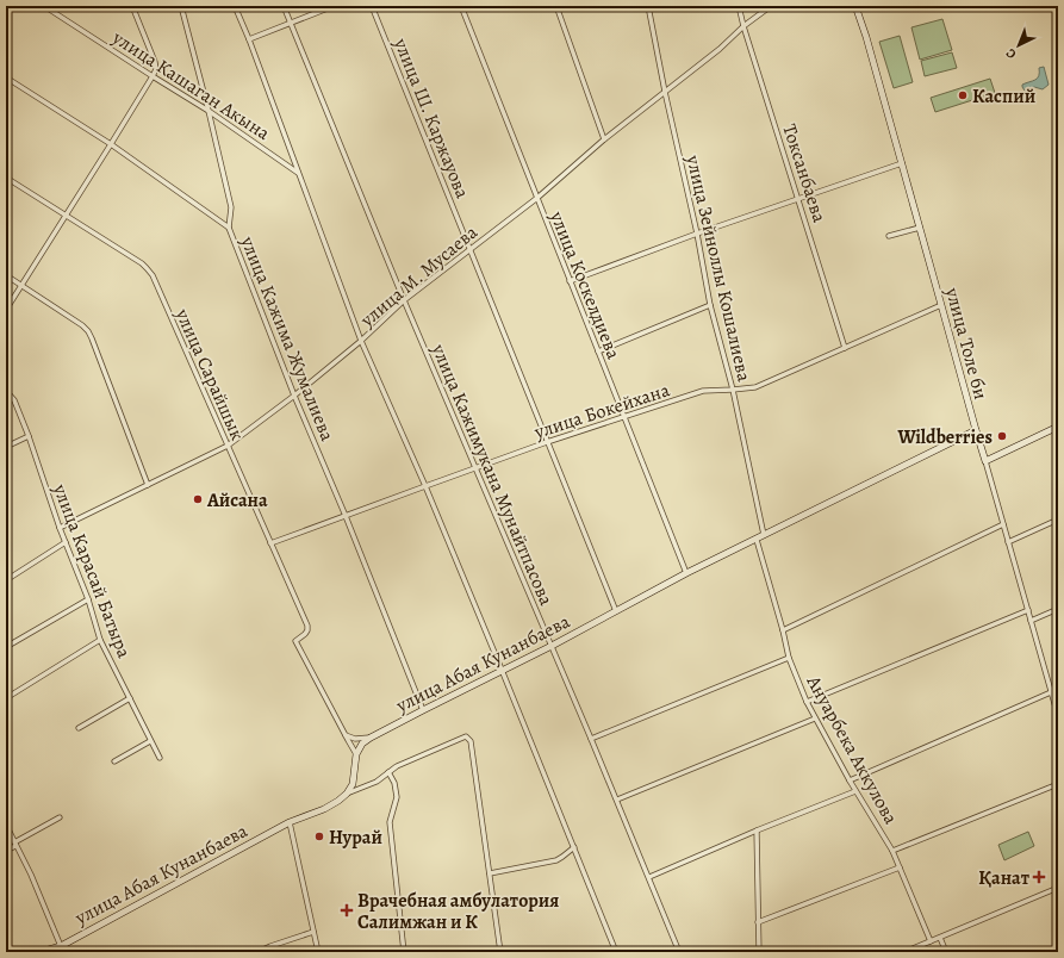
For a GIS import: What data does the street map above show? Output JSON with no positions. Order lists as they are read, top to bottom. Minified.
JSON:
{"streets":{"street":["улица Кашаган Акына","улица Ш. Каржауова","Токсанбаева","улица Зейноллы Кошалиева","улица М. Мусаева","улица Коскелдиева","улица Кажима Жумалиева","улица Толе би","улица Сарайшык","улица Бокейхана","улица Кажимукана Мунайтпасова","улица Карасай Батыра","улица Абая Кунанбаева","Ануарбека Аккулова"]},"crossings":[["улица Ш. Каржауова","улица М. Мусаева"],["улица Ш. Каржауова","улица Бокейхана"],["улица Ш. Каржауова","улица Абая Кунанбаева"],["Токсанбаева","улица М. Мусаева"],["Токсанбаева","улица Бокейхана"],["улица Зейноллы Кошалиева","улица М. Мусаева"],["улица Зейноллы Кошалиева","улица Бокейхана"],["улица Зейноллы Кошалиева","улица Абая Кунанбаева"],["улица М. Мусаева","улица Коскелдиева"],["улица М. Мусаева","улица Кажима Жумалиева"],["улица М. Мусаева","улица Сарайшык"],["улица М. Мусаева","улица Кажимукана Мунайтпасова"],["улица М. Мусаева","улица Карасай Батыра"],["улица Коскелдиева","улица Бокейхана"],["улица Коскелдиева","улица Абая Кунанбаева"],["улица Кажима Жумалиева","улица Бокейхана"],["улица Кажима Жумалиева","улица Абая Кунанбаева"],["улица Толе би","улица Бокейхана"],["улица Толе би","улица Абая Кунанбаева"],["улица Сарайшык","улица Бокейхана"],["улица Бокейхана","улица Кажимукана Мунайтпасова"],["улица Кажимукана Мунайтпасова","улица Абая Кунанбаева"],["улица Абая Кунанбаева","Ануарбека Аккулова"]],"places":{"other":["Каспий","Wildberries","Айсана","Нурай"],"health":["Қанат","Врачебная амбулатория Салимжан и К"]},"north":"bottom left"}
